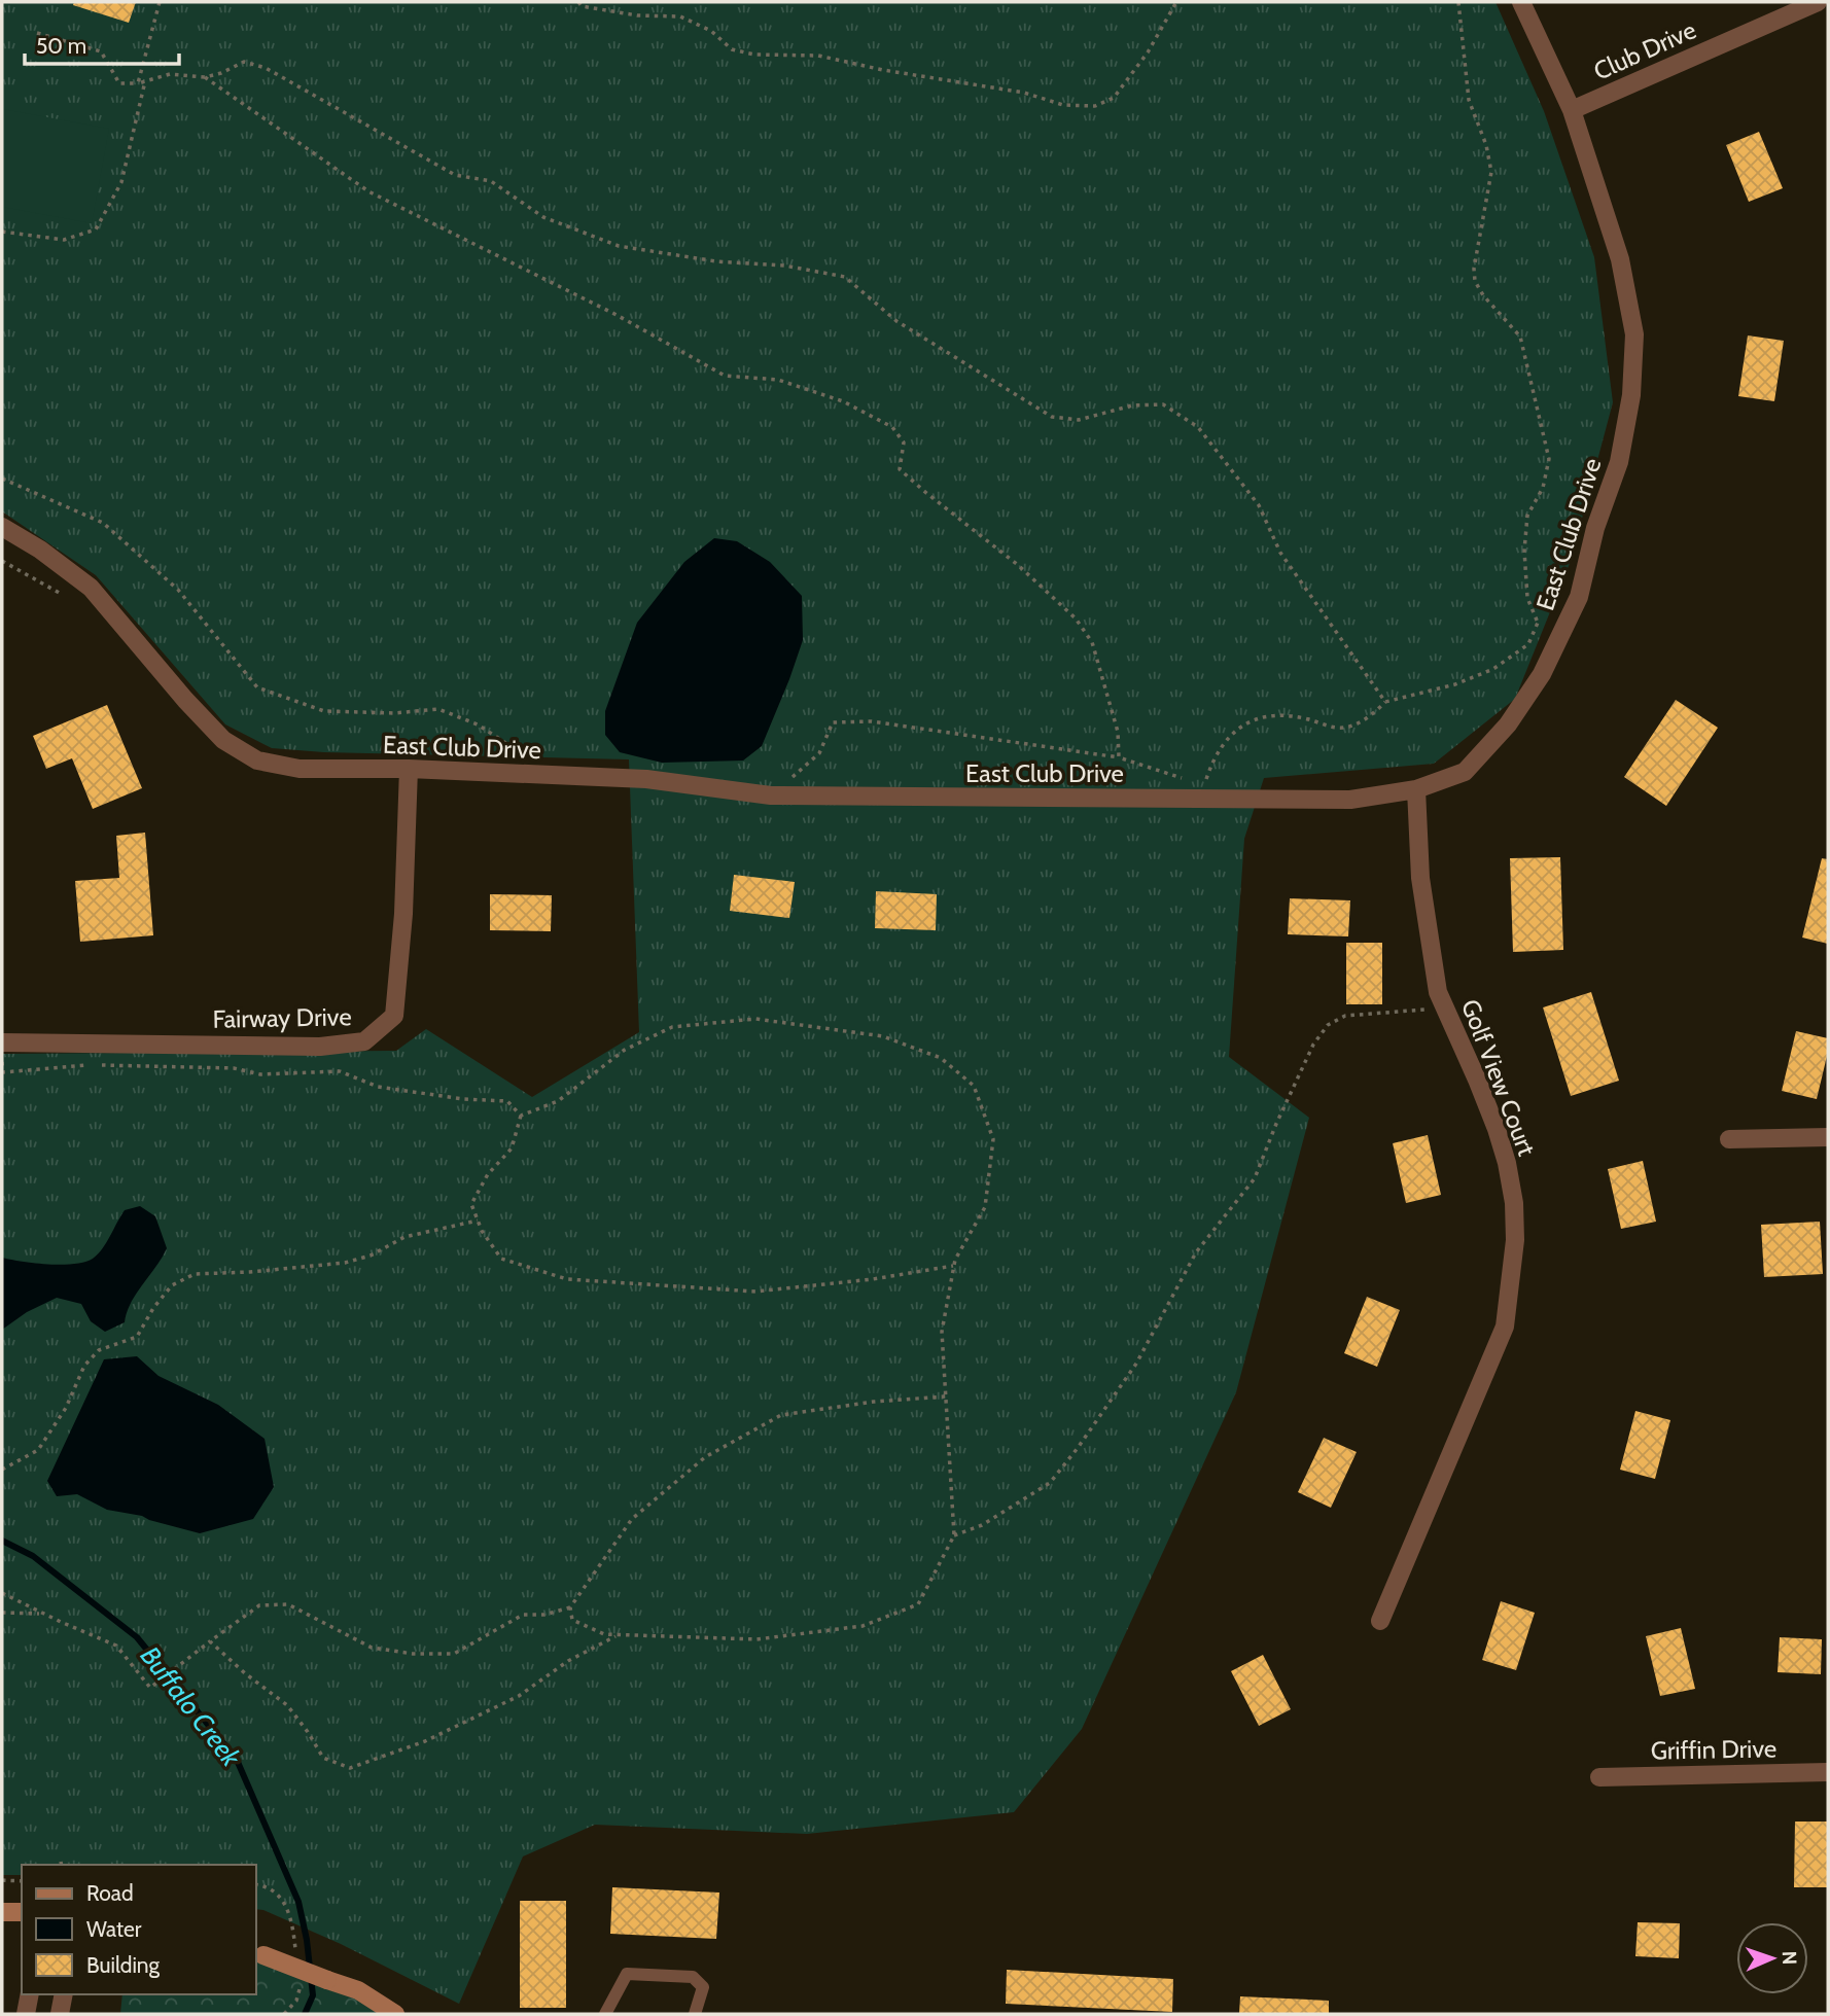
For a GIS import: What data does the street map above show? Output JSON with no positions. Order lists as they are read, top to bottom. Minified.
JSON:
{"streets":{"street":["Club Drive","East Club Drive","Fairway Drive","Golf View Court","Griffin Drive"]},"crossings":[["Club Drive","East Club Drive"],["East Club Drive","Fairway Drive"],["East Club Drive","Golf View Court"]],"water":["Buffalo Creek"],"legend":["Road","Water","Building"],"scale_bar":"50 m","north":"right"}
